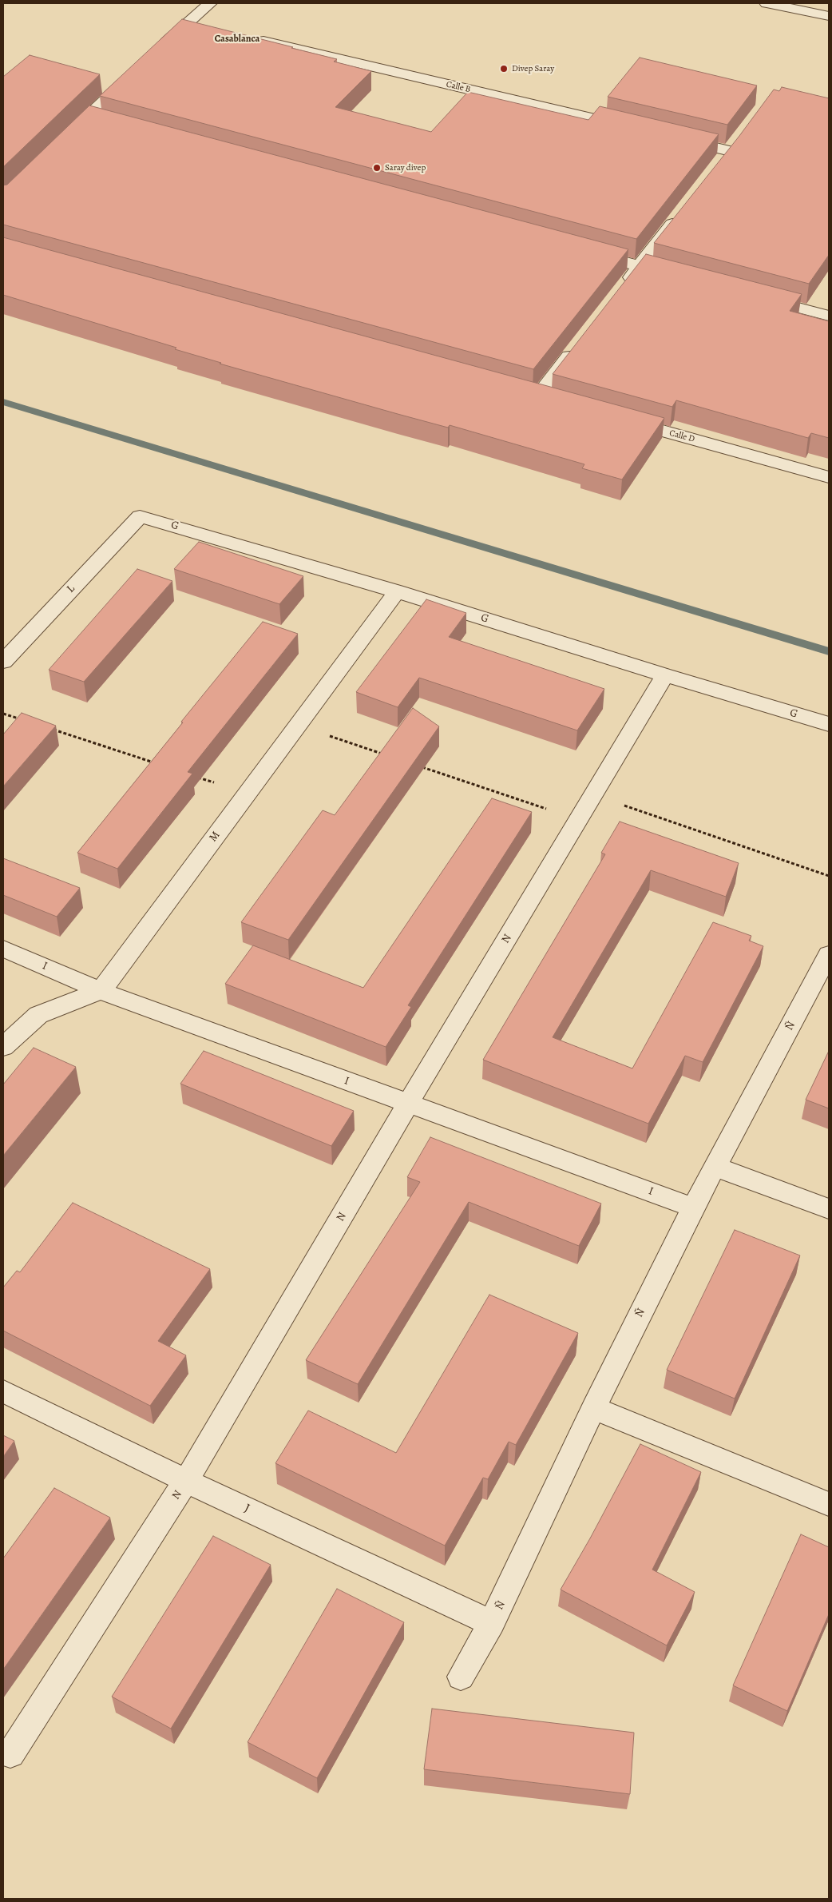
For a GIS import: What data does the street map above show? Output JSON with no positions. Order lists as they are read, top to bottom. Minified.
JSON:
{"streets":{"street":["Calle B","Calle D","G","L","M","N","I","Ñ","J"]},"crossings":[["G","L"],["G","M"],["G","N"],["M","I"],["N","I"],["N","J"],["I","Ñ"],["Ñ","J"]],"districts":["Casablanca"],"places":["Divep Saray","Saray divep"]}
